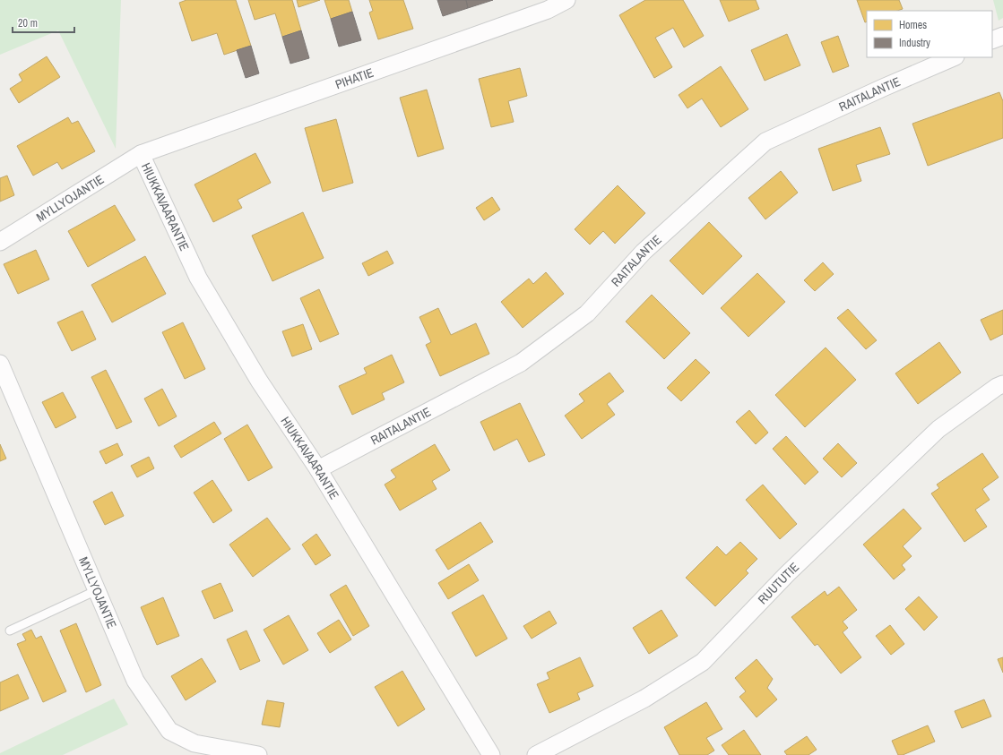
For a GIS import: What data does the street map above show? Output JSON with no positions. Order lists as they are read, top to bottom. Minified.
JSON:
{"streets":{"street":["PIHATIE","RAITALANTIE","MYLLYOJANTIE","HIUKKAVAARANTIE","RUUTUTIE"]},"crossings":[["PIHATIE","MYLLYOJANTIE"],["PIHATIE","HIUKKAVAARANTIE"],["RAITALANTIE","HIUKKAVAARANTIE"],["MYLLYOJANTIE","HIUKKAVAARANTIE"]],"legend":["Homes","Industry"],"scale_bar":"20 m"}
